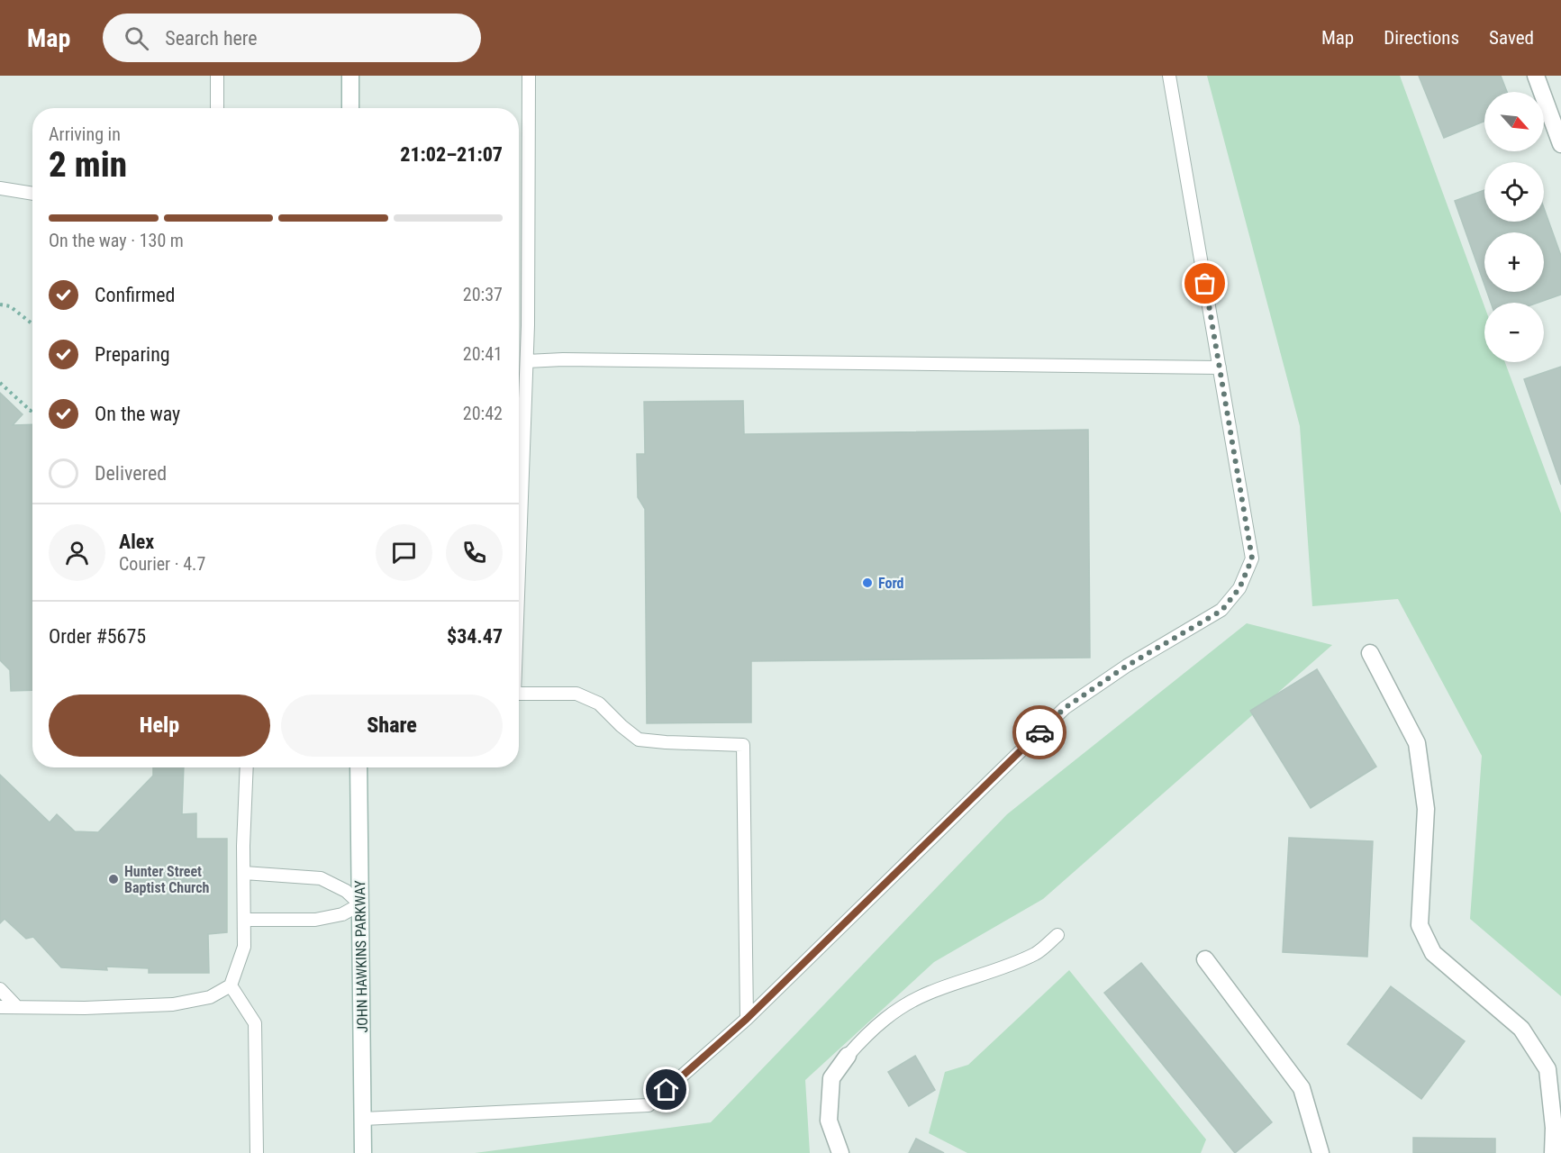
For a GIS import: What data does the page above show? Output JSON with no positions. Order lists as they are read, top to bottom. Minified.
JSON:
{"streets":{"street":["JOHN HAWKINS PARKWAY"]},"places":["Ford","Hunter Street Baptist Church"],"north":"bottom right","page":{"header":"Map","search":"Search here","nav":["Map","Directions","Saved"],"map_buttons":["+","−"],"heading":["2 min","Arriving in","21:02–21:07"],"panel":["Alex","Courier · 4.7","Order #5675","$34.47"],"bar":"On the way · 130 m","list":[["Confirmed","20:37"],["Preparing","20:41"],["On the way","20:42"],"Delivered"],"buttons":["Help","Share"]}}
